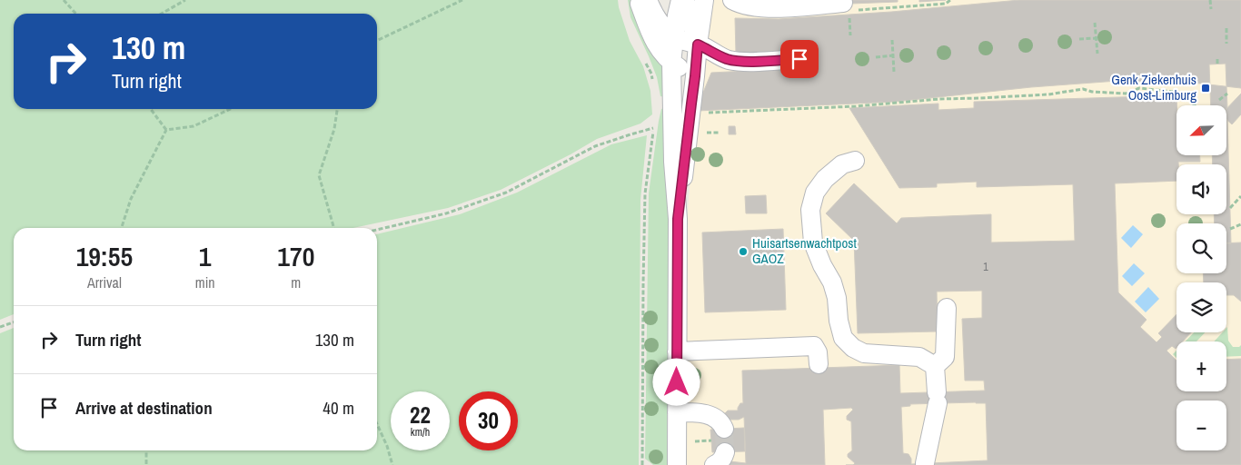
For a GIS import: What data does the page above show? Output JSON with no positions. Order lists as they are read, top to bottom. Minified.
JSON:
{"places":{"transit":["Genk Ziekenhuis Oost-Limburg"],"other":["Huisartsenwachtpost GAOZ"]},"house_numbers":["1"],"north":"bottom left","page":{"turn":["130 m","Turn right"],"map_buttons":["+","−"],"eta":["19:55","Arrival","1","min","170","m"],"list":[{"name":"Turn right","value":"130 m"},{"name":"Arrive at destination","value":"40 m"}],"speed":"22 km/h","limit":"30"}}
